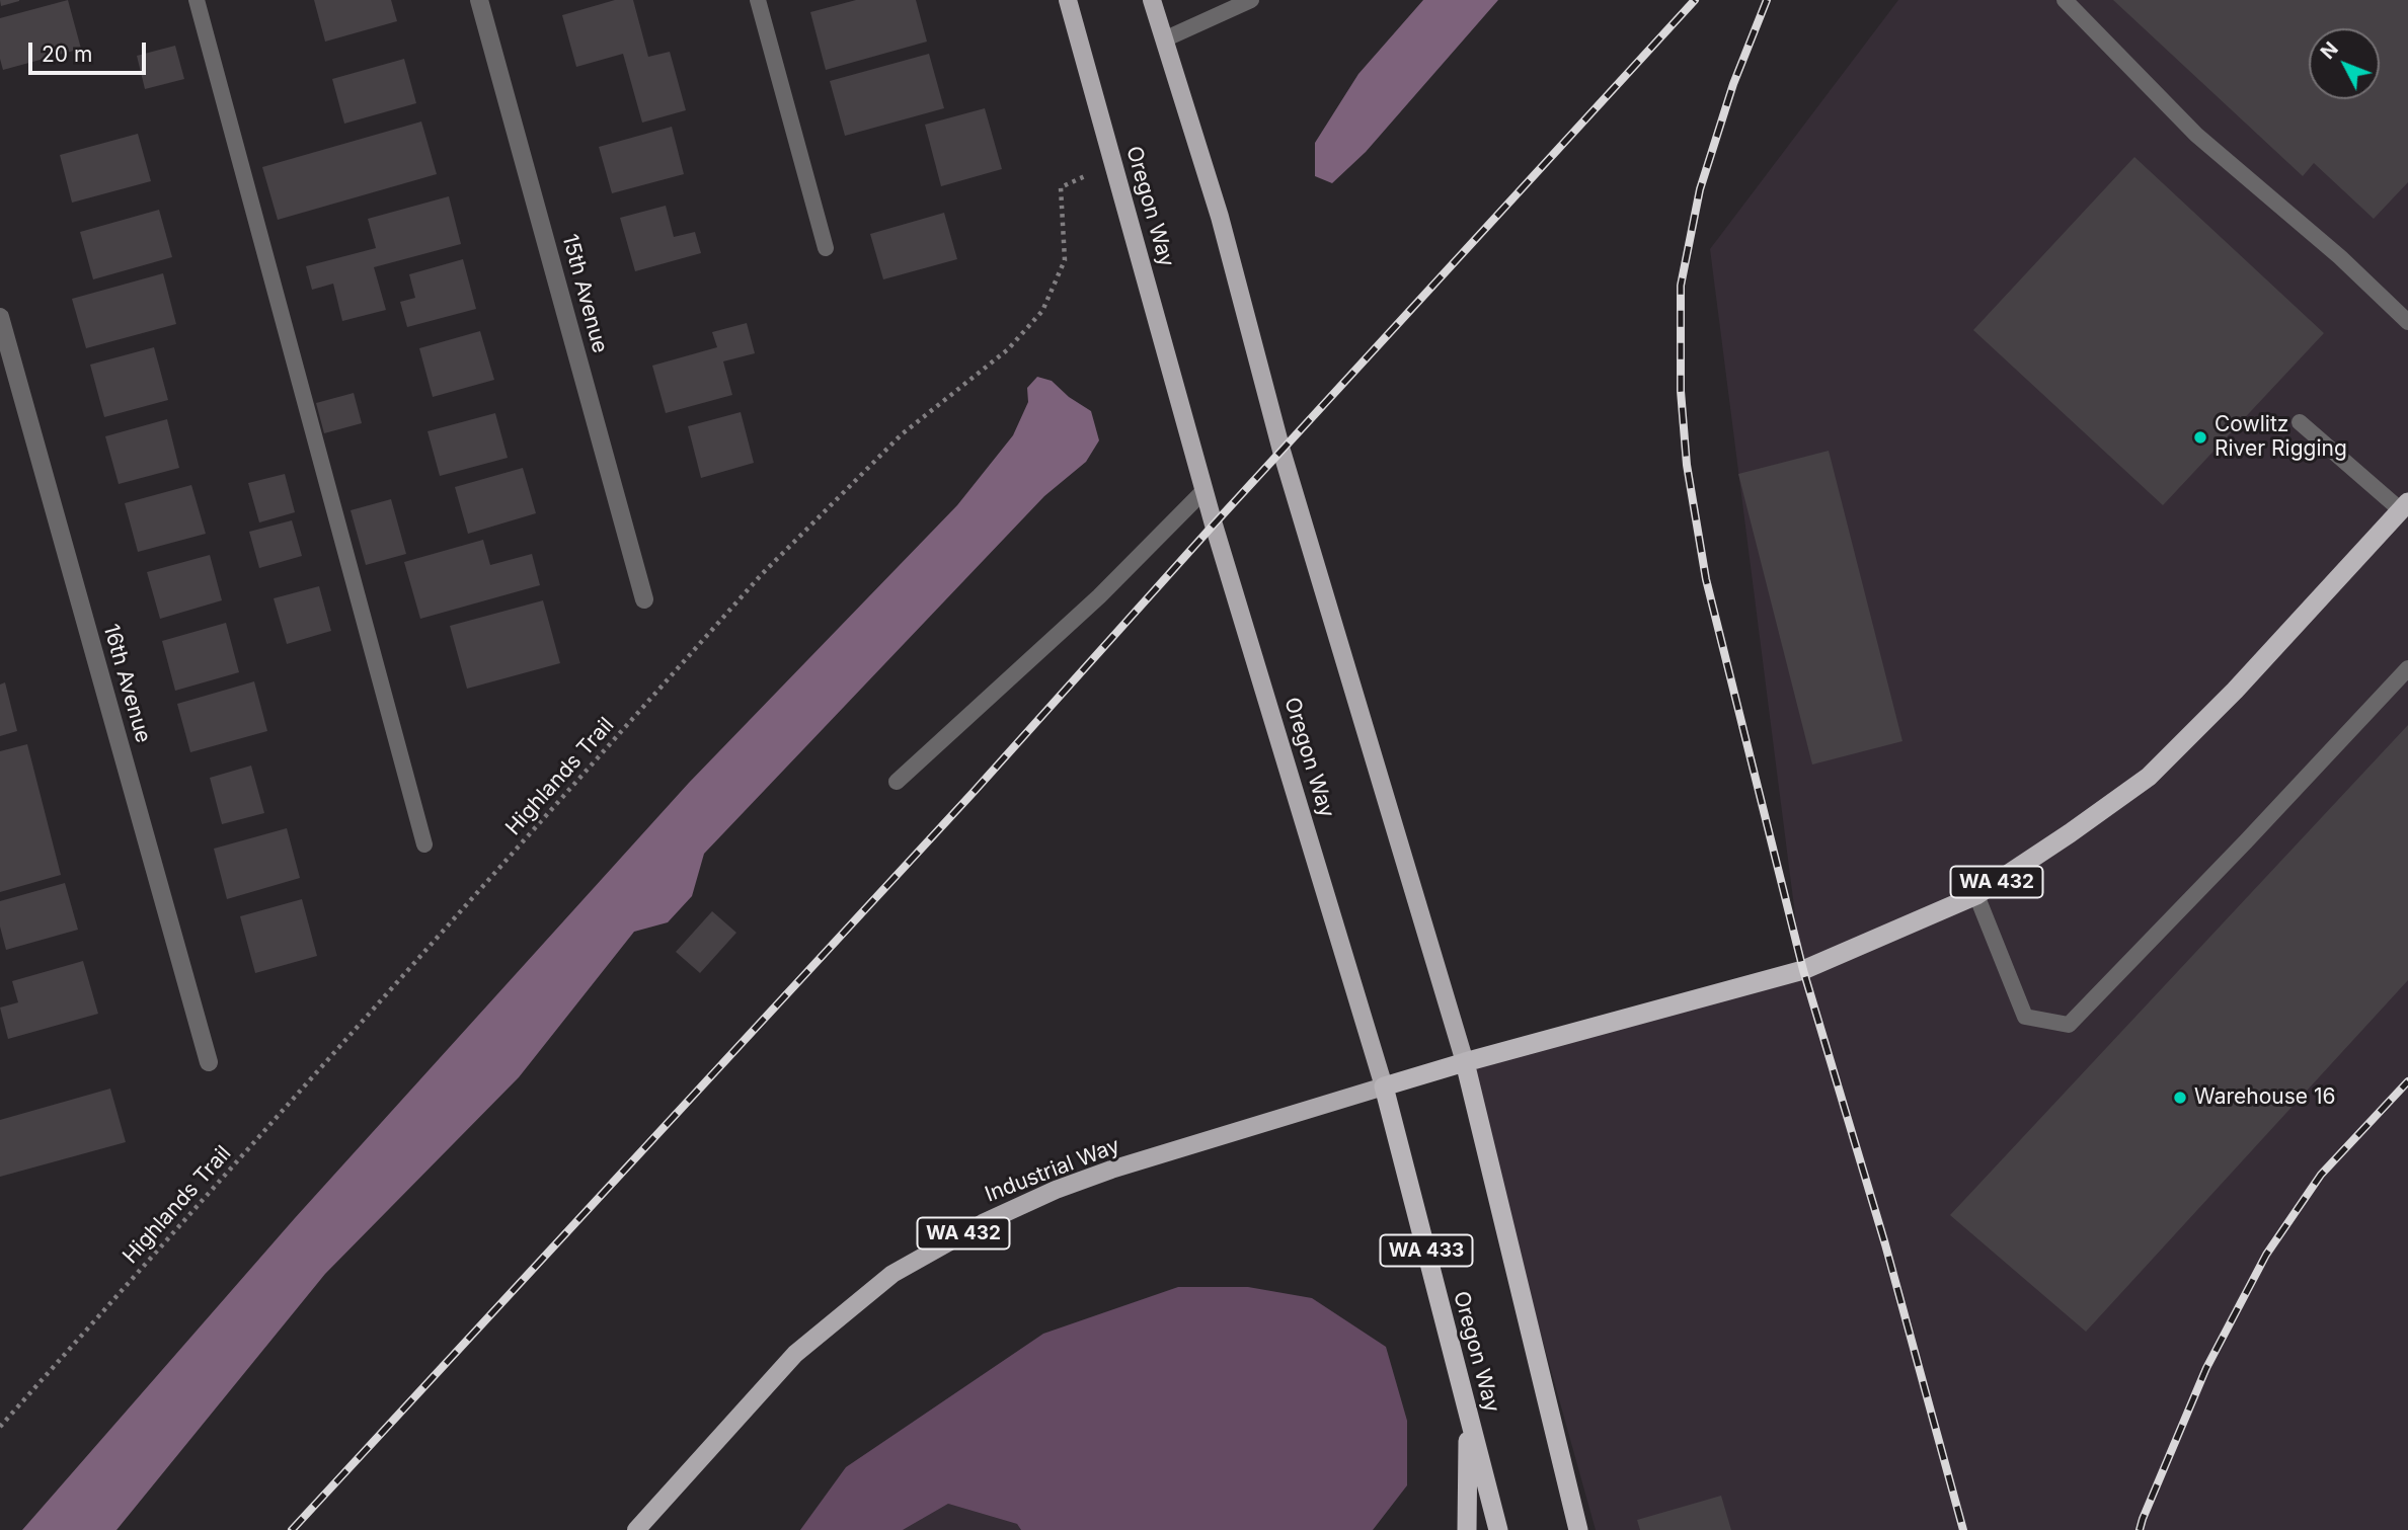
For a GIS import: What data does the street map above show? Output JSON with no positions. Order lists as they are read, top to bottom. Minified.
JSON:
{"streets":{"highway":["Oregon Way","WA 432","Industrial Way","WA 433"],"street":["15th Avenue","16th Avenue"],"path":["Highlands Trail"]},"crossings":[["Oregon Way","Highlands Trail"],["Oregon Way","Industrial Way"],["WA 432","Industrial Way"]],"places":["Cowlitz River Rigging","Warehouse 16"],"scale_bar":"20 m","north":"top left"}
